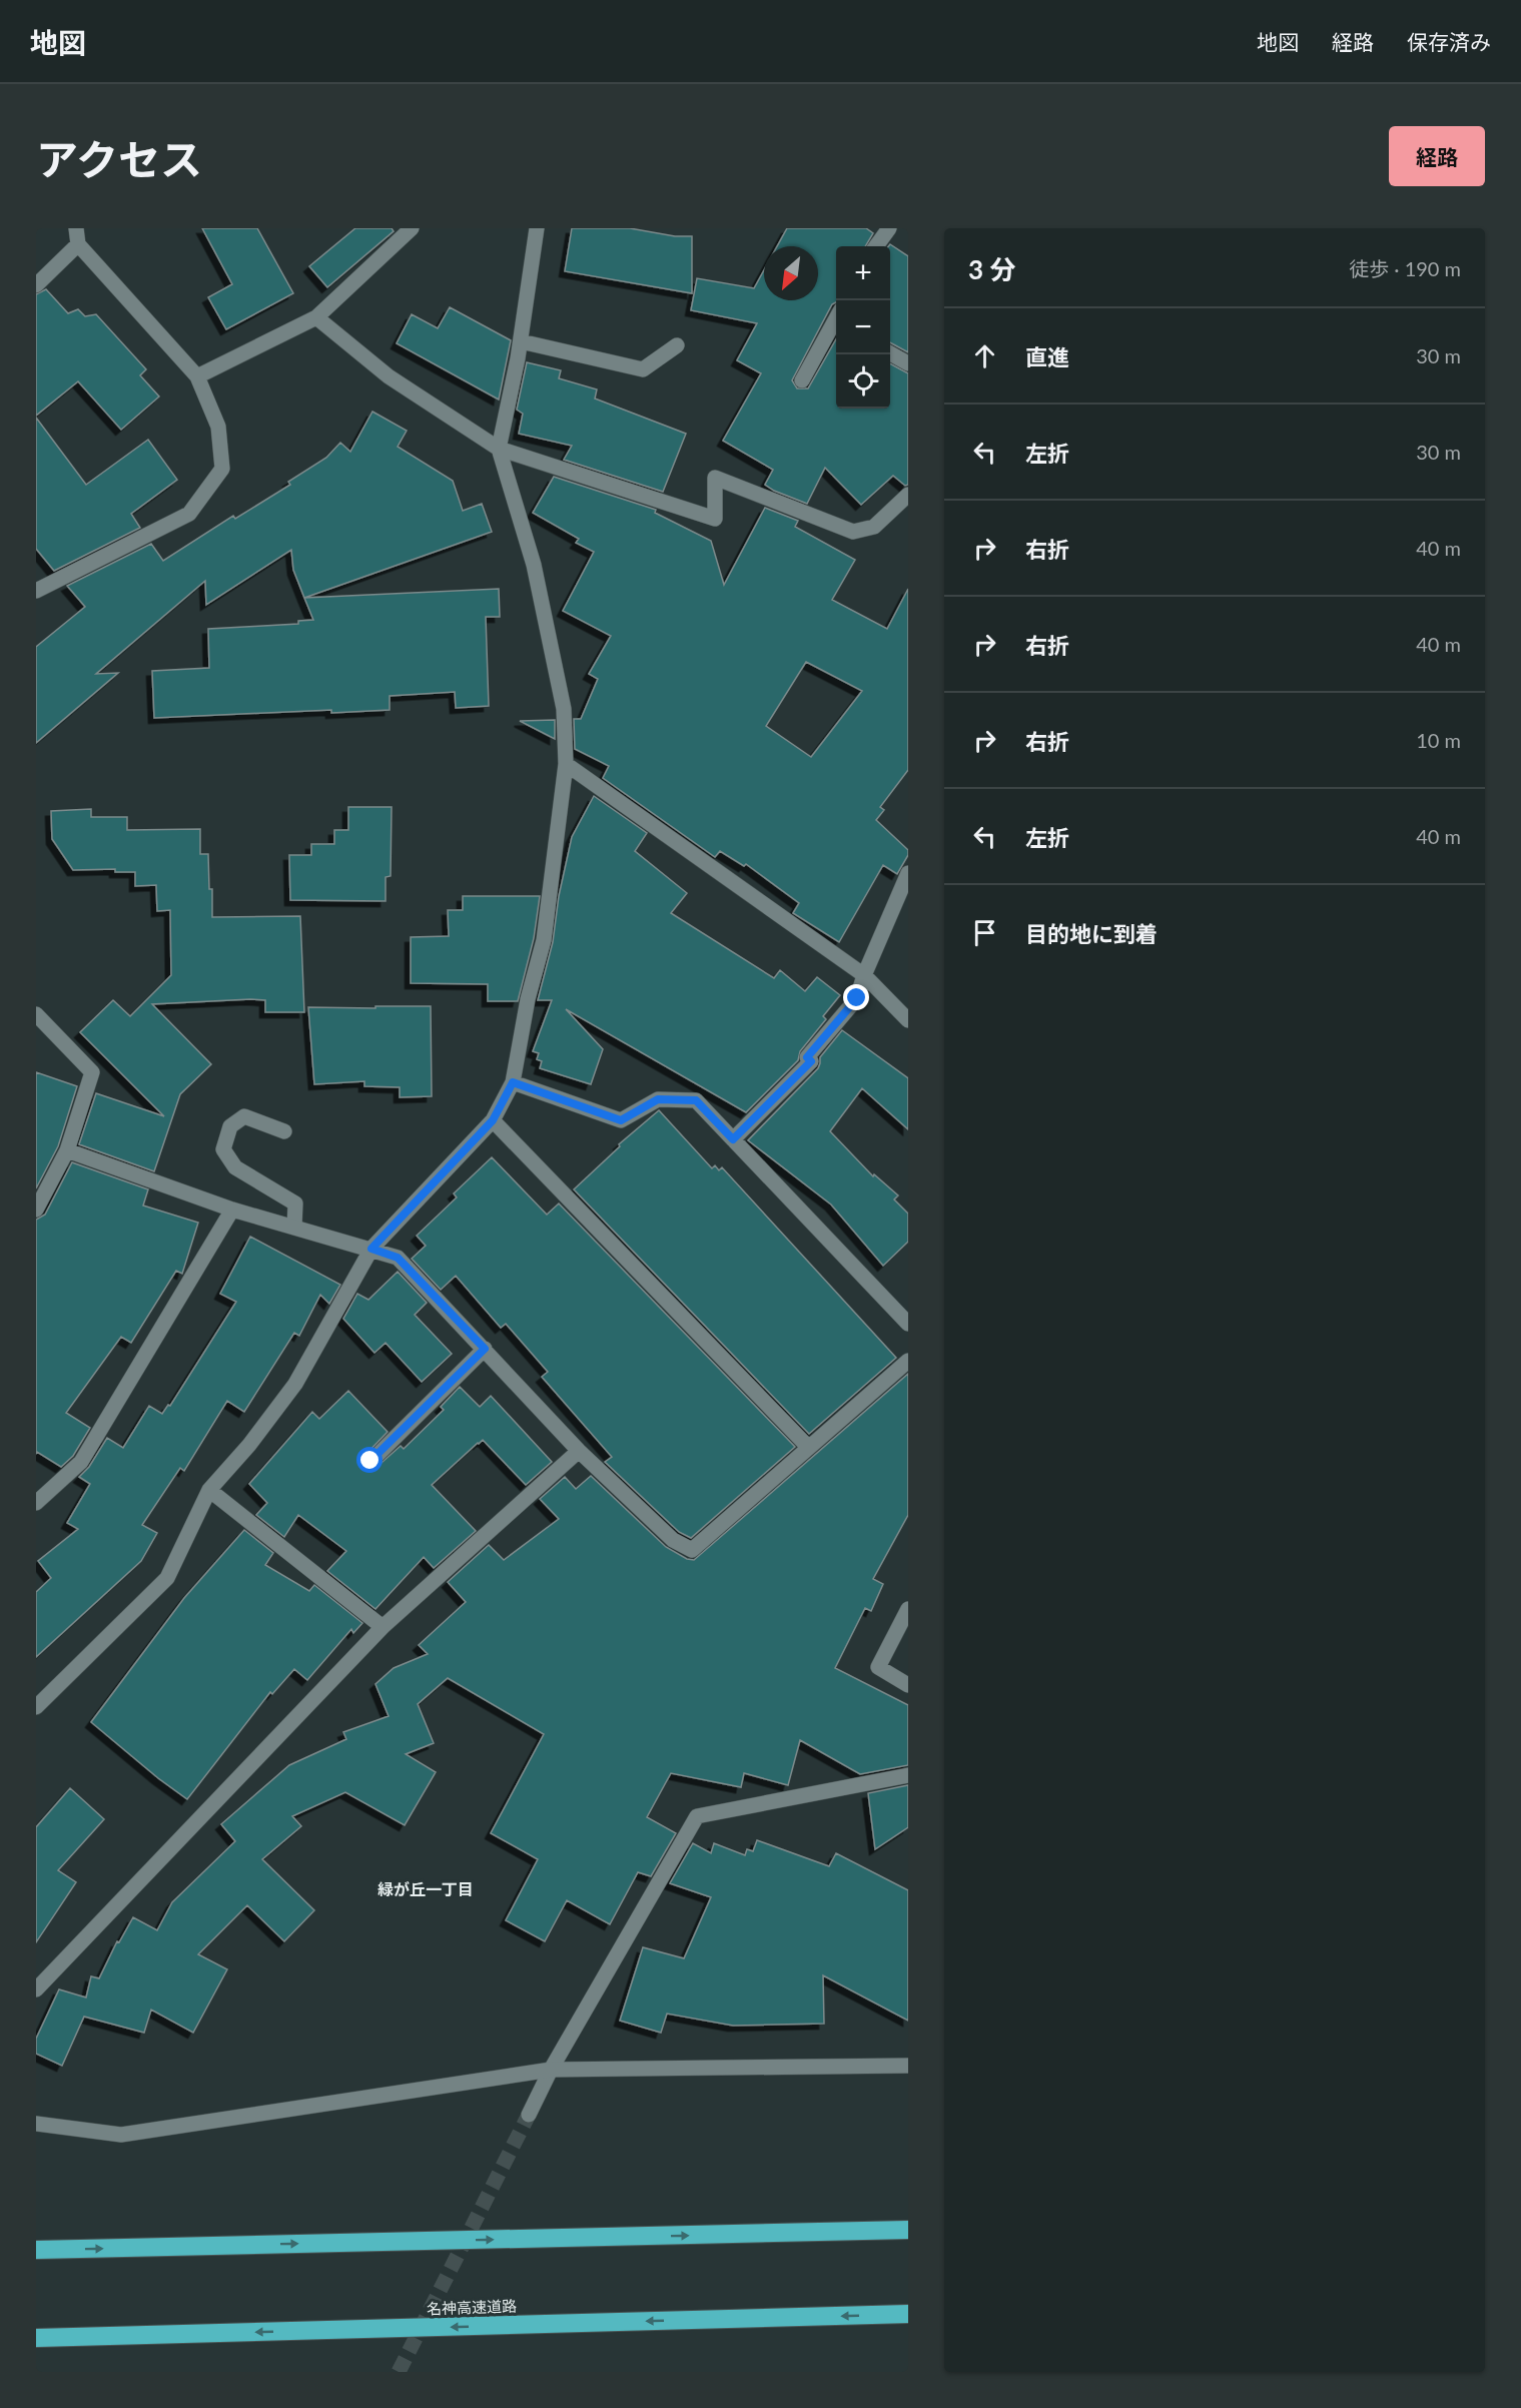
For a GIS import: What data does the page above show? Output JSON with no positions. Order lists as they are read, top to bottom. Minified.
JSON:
{"streets":{"highway":["名神高速道路"]},"districts":["緑が丘一丁目"],"north":"bottom left","page":{"header":"地図","nav":["地図","経路","保存済み"],"title":"アクセス","buttons":"経路","heading":["3 分","徒歩 · 190 m"],"map_buttons":["+","−"],"list":[["直進","30 m"],["左折","30 m"],["右折","40 m"],["右折","40 m"],["右折","10 m"],["左折","40 m"],"目的地に到着"]}}
